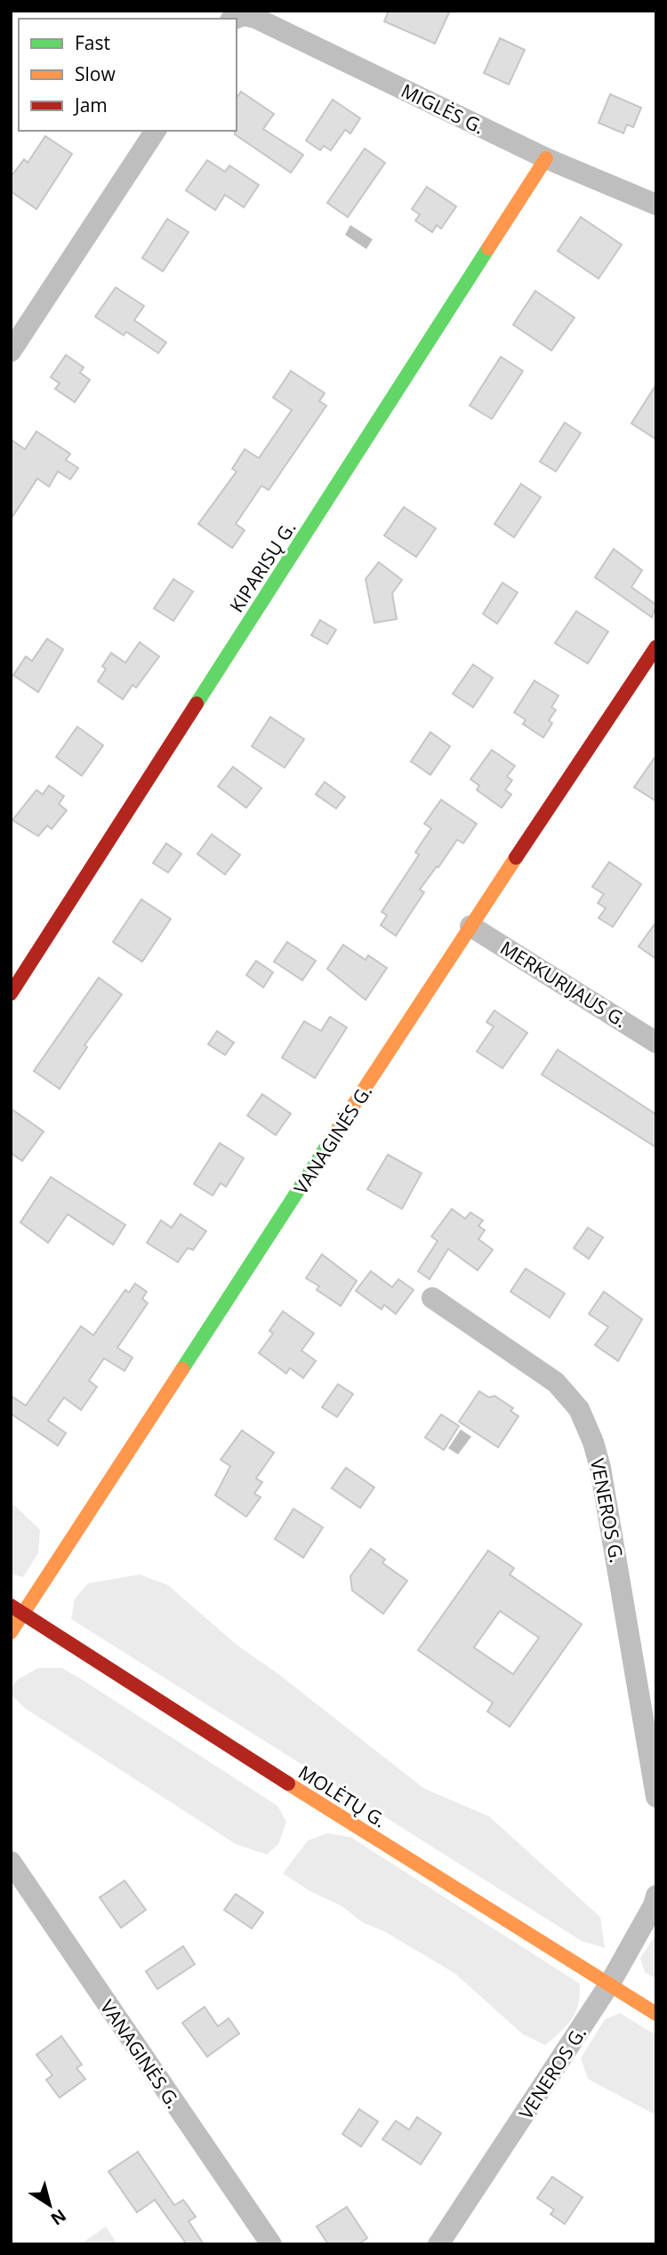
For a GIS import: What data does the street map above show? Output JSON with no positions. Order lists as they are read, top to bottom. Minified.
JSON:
{"streets":{"street":["MIGLĖS G.","KIPARISŲ G.","MERKURIJAUS G.","VANAGINĖS G.","VENEROS G.","MOLĖTŲ G."]},"crossings":[["MIGLĖS G.","KIPARISŲ G."],["MERKURIJAUS G.","VANAGINĖS G."],["VANAGINĖS G.","MOLĖTŲ G."],["VENEROS G.","MOLĖTŲ G."]],"legend":["Fast","Slow","Jam"],"north":"bottom right"}
